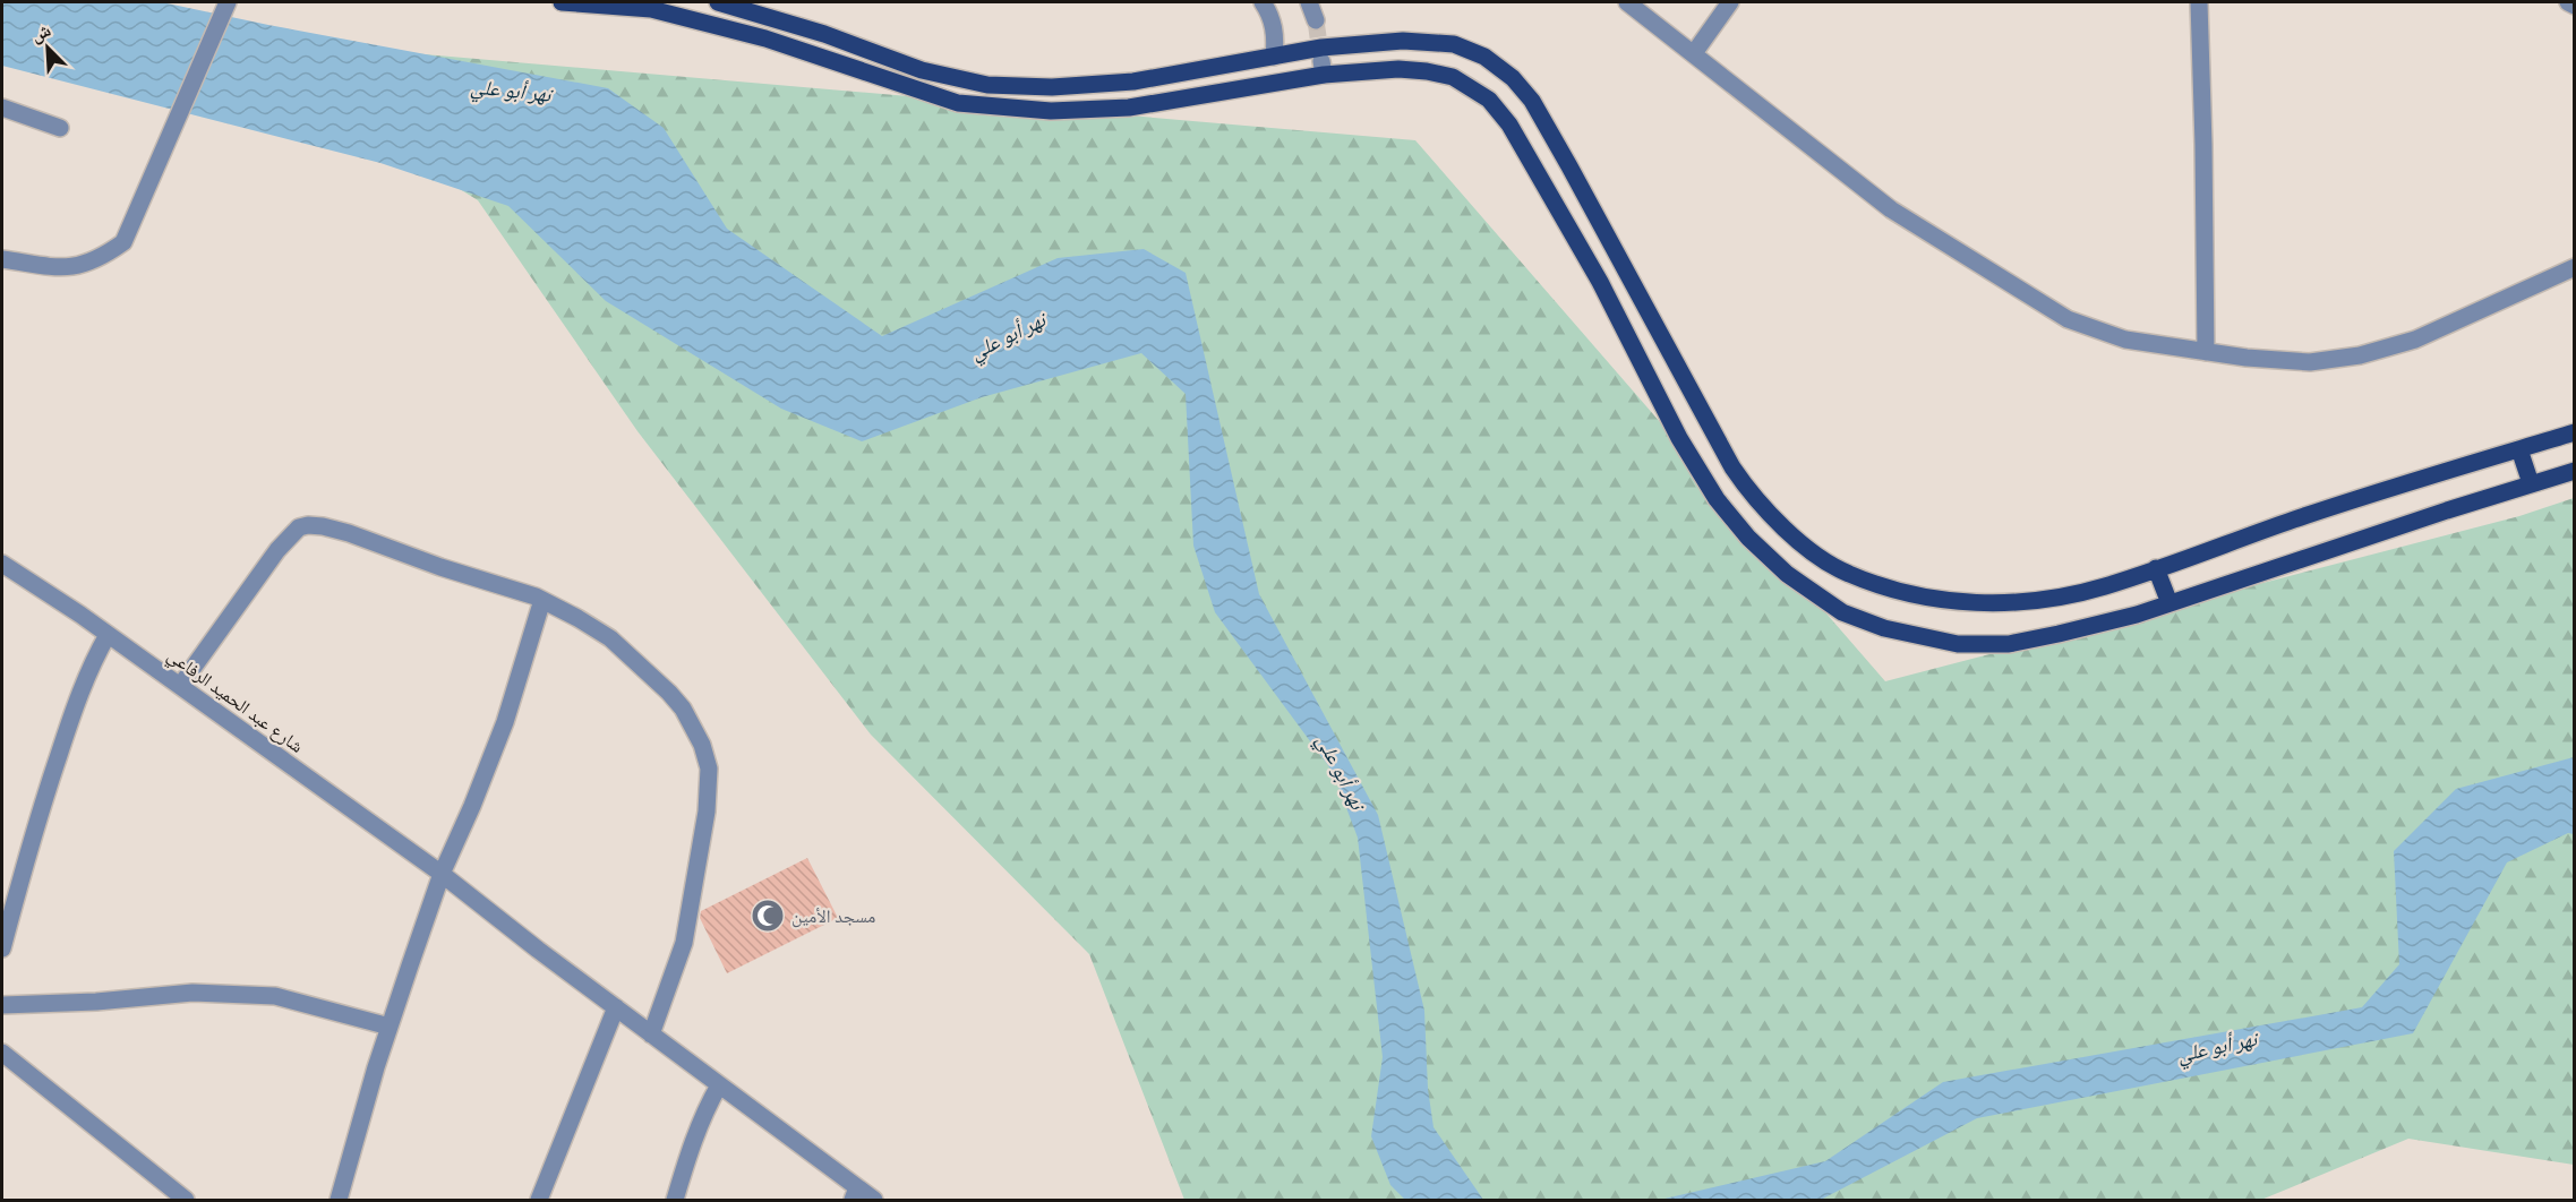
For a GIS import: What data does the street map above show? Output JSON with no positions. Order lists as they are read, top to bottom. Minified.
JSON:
{"streets":{"street":["شارع عبد الحميد الرفاعي"]},"water":["نهر أبو علي"],"places":{"mosque":["مسجد الأمين"]},"north":"top left"}
